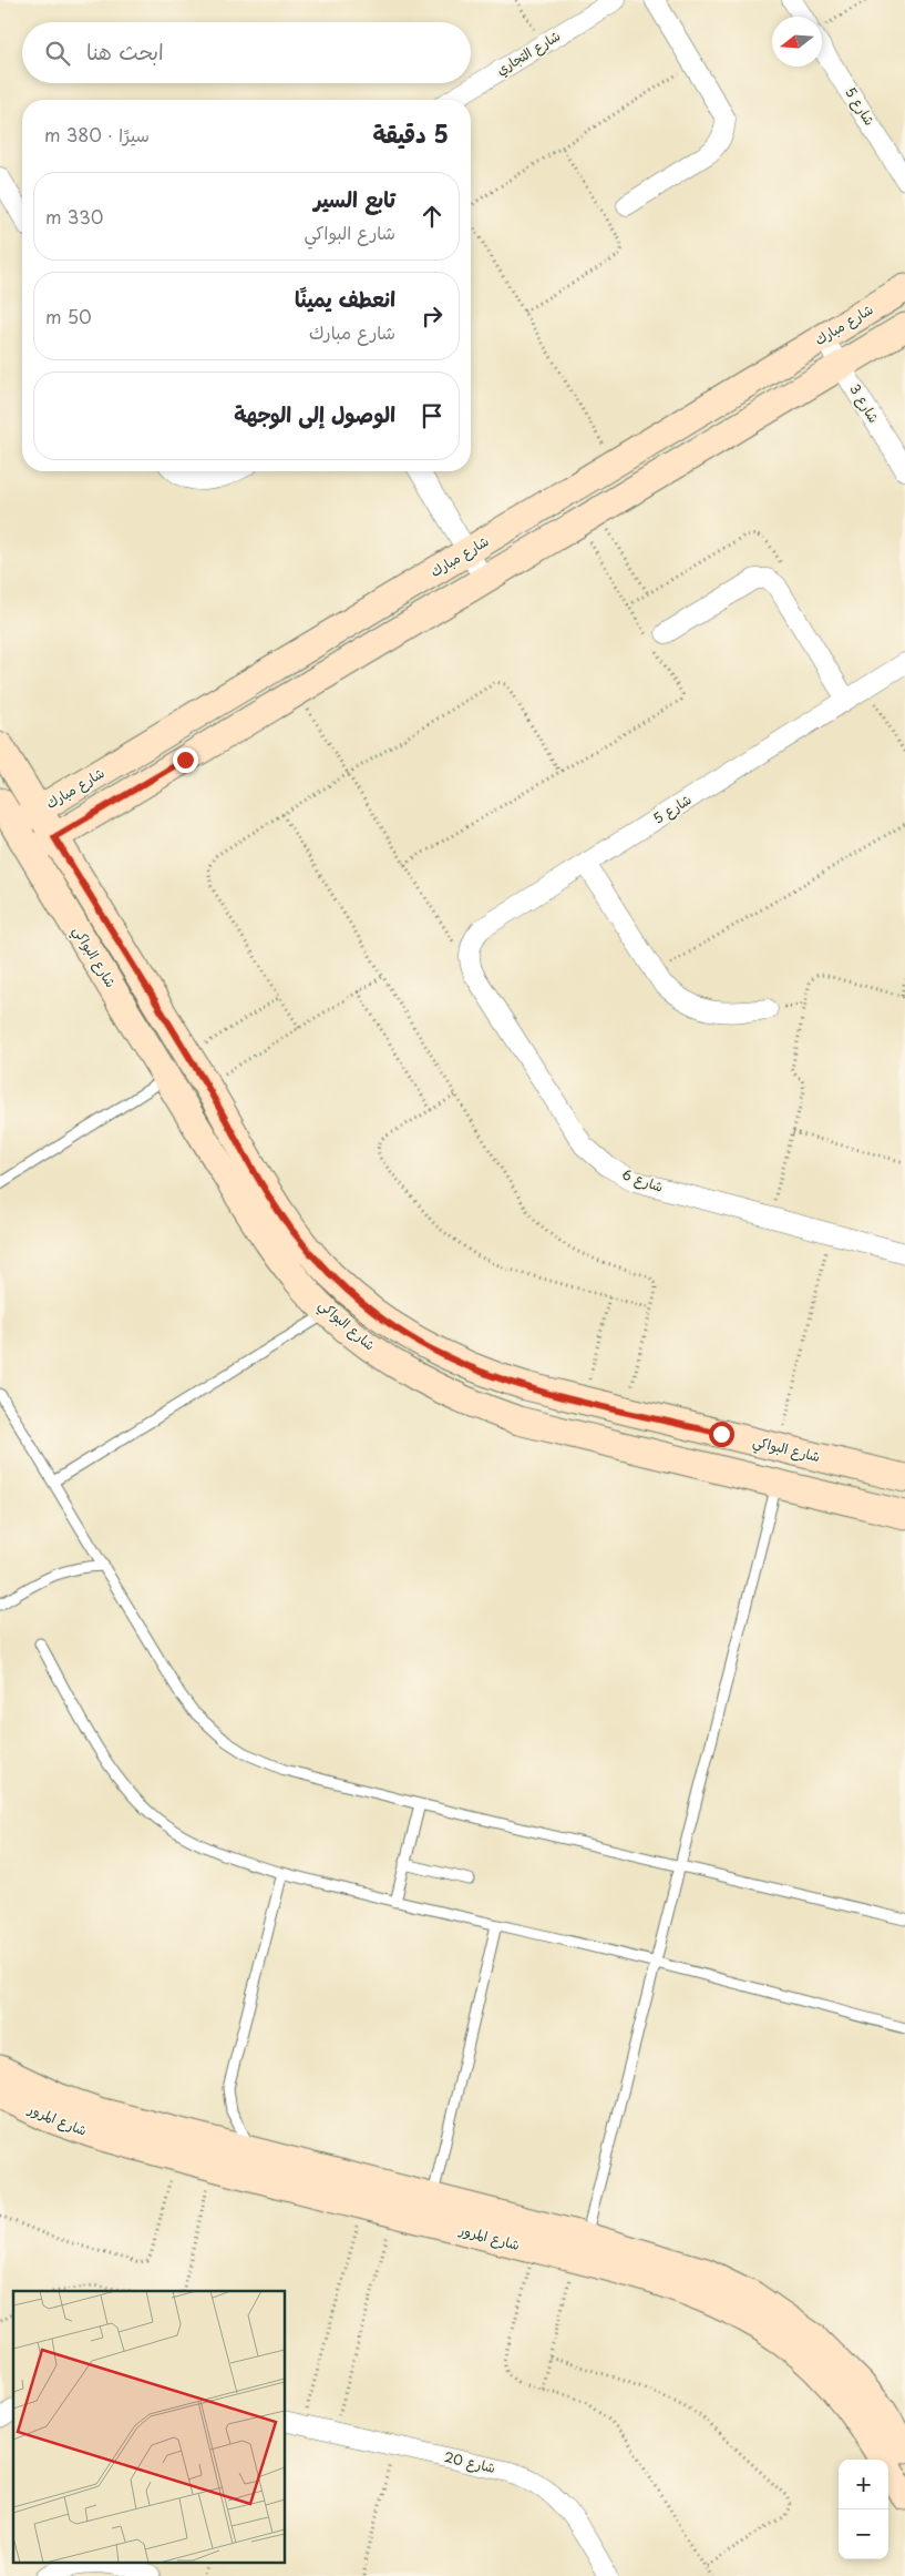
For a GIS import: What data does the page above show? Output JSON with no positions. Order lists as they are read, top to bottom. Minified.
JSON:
{"streets":{"street":["شارع التجاري","شارع 5","شارع مبارك","شارع 3","شارع البواكي","شارع 6","شارع المرور","شارع 20"]},"crossings":[["شارع 5","شارع 6"],["شارع مبارك","شارع 3"],["شارع مبارك","شارع البواكي"]],"north":"left","page":{"search":"ابحث هنا","heading":["5 دقيقة","سيرًا · 380 m"],"list":[["تابع السير","شارع البواكي","330 m"],["انعطف يمينًا","شارع مبارك","50 m"],"الوصول إلى الوجهة"],"map_buttons":["+","−"]}}
